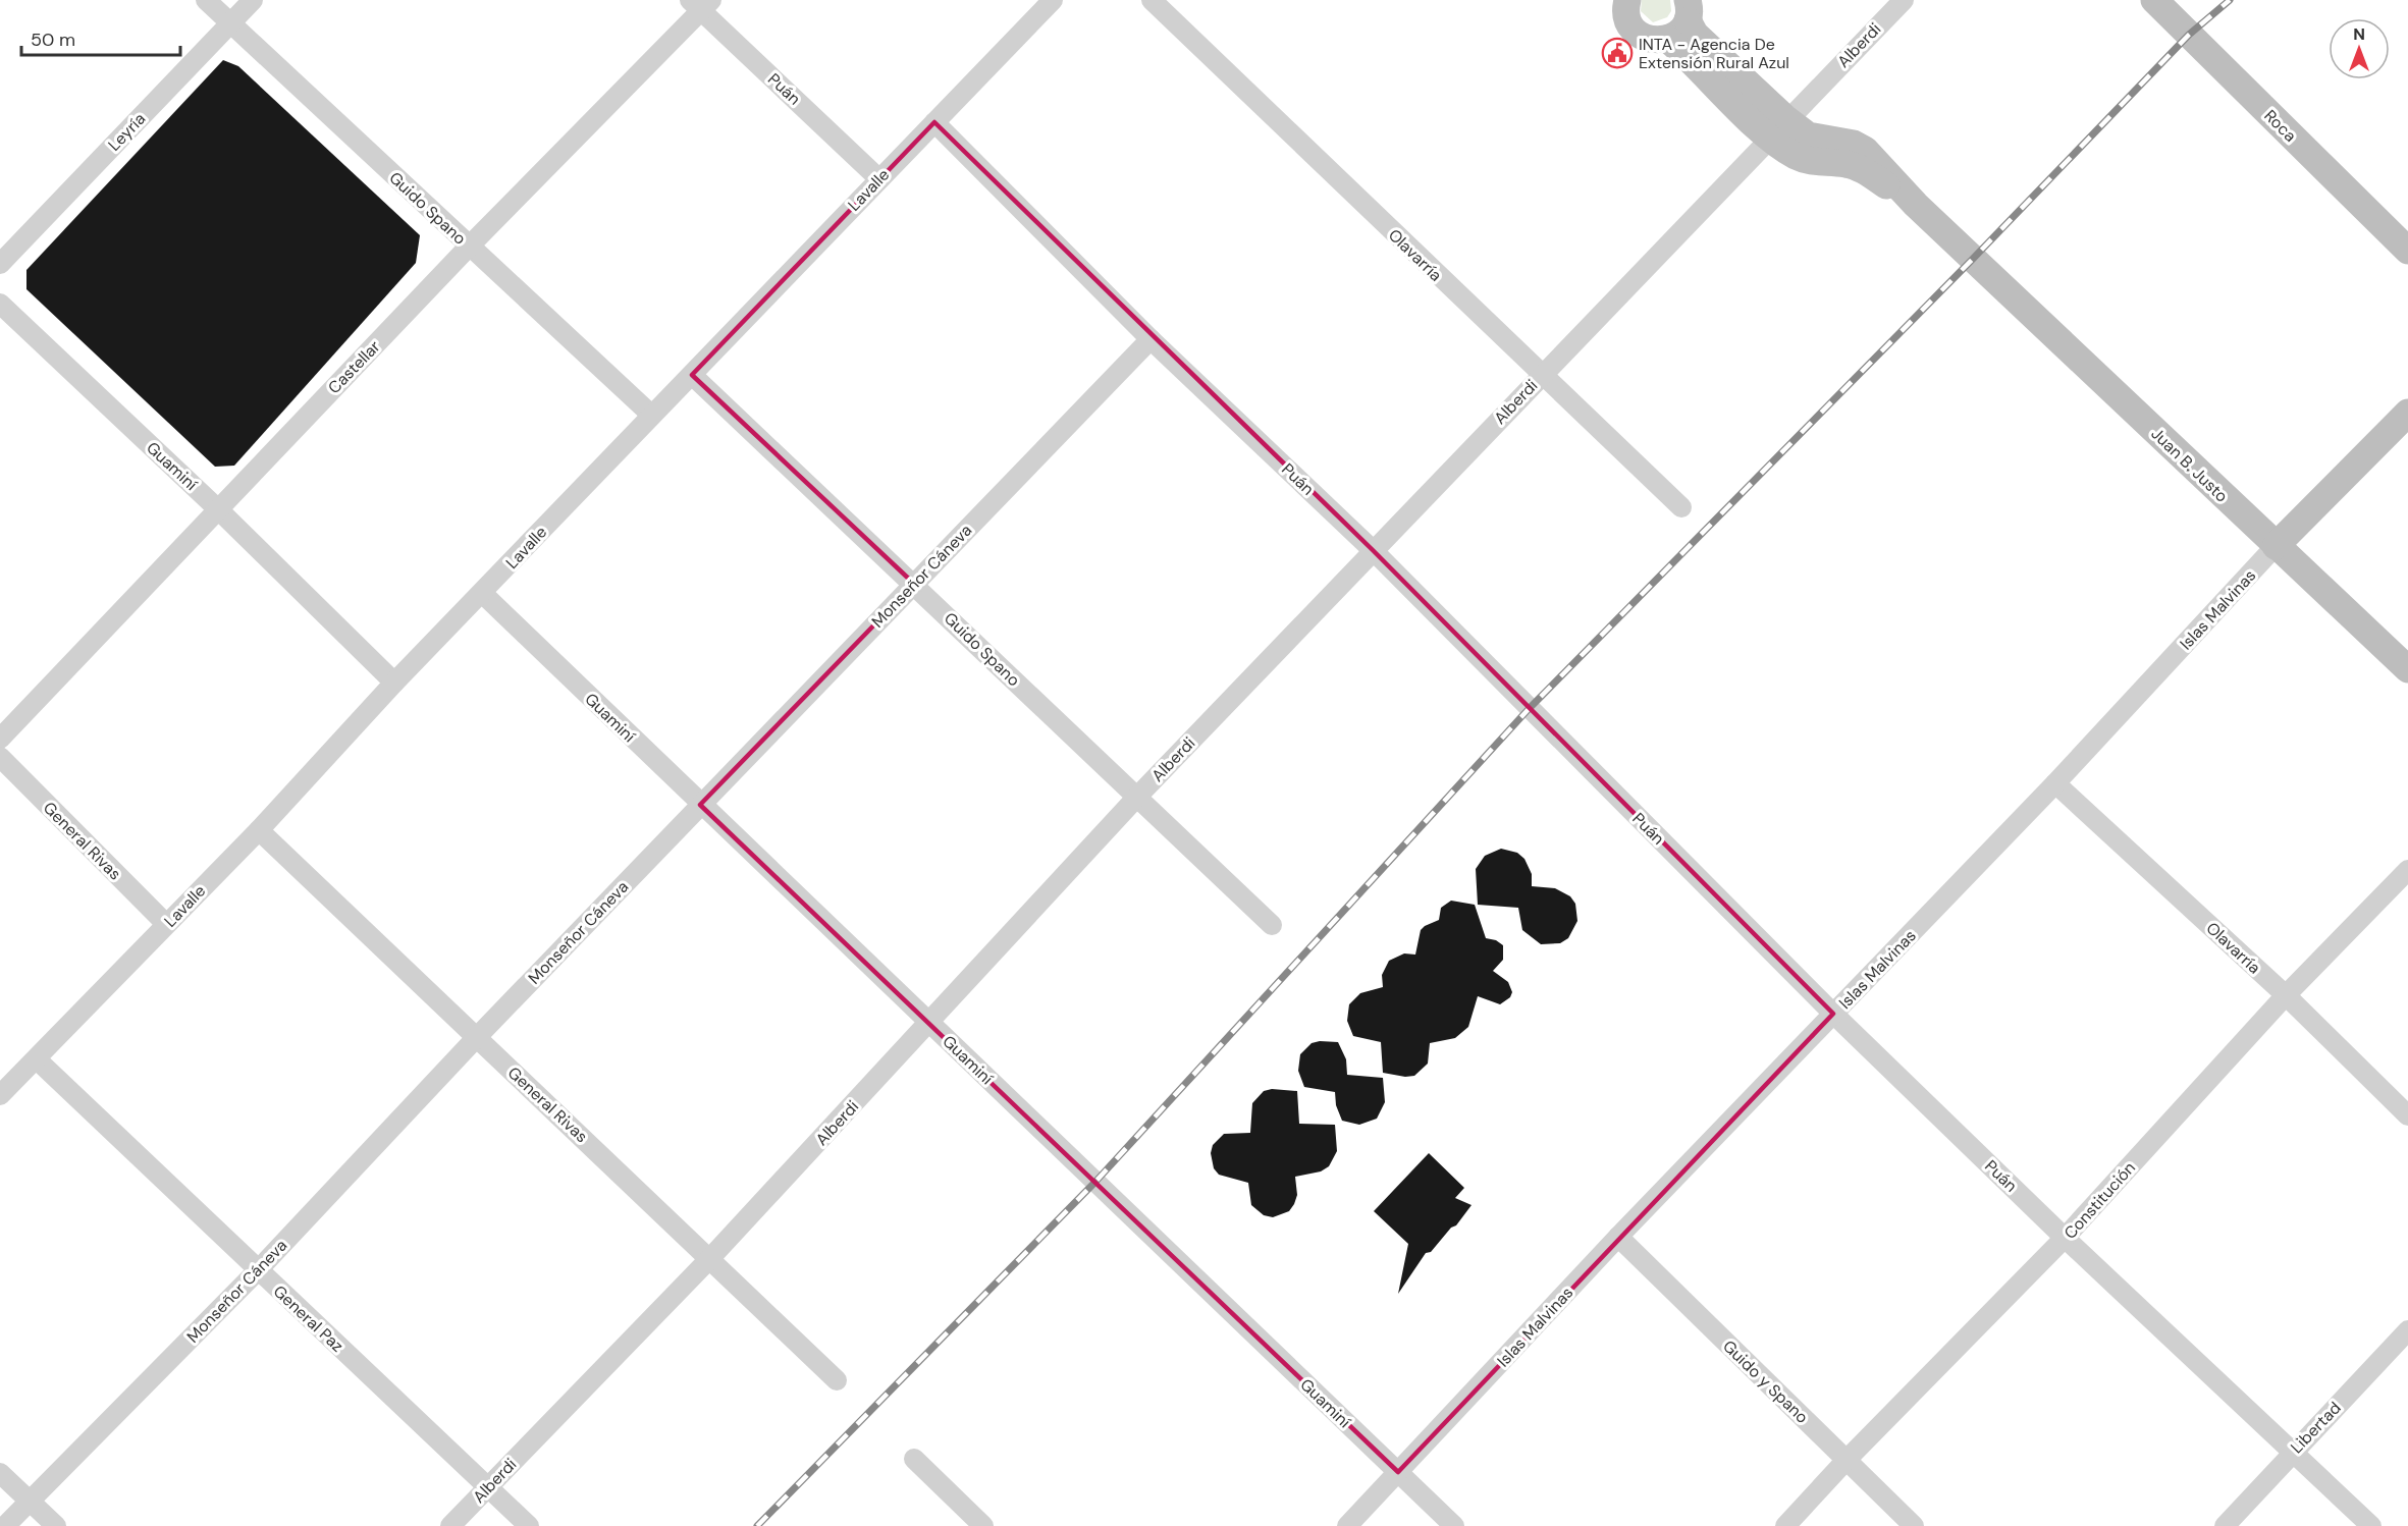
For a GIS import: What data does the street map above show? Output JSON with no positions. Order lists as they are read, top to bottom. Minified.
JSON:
{"streets":{"main road":["Roca","Juan B. Justo","Islas Malvinas"],"street":["Alberdi","Puán","Leyría","Lavalle","Guido Spano","Olavarría","Castellar","Guaminí","Monseñor Cáneva","General Rivas","Constitución","General Paz","Guido y Spano","Libertad"]},"crossings":[["Alberdi","Puán"],["Alberdi","Guido Spano"],["Alberdi","Olavarría"],["Alberdi","Juan B. Justo"],["Alberdi","Guaminí"],["Alberdi","General Rivas"],["Alberdi","General Paz"],["Puán","Lavalle"],["Puán","Castellar"],["Puán","Monseñor Cáneva"],["Puán","Islas Malvinas"],["Puán","Constitución"],["Puán","Libertad"],["Leyría","Guido Spano"],["Lavalle","Guido Spano"],["Lavalle","Guaminí"],["Lavalle","General Rivas"],["Lavalle","General Paz"],["Guido Spano","Castellar"],["Guido Spano","Monseñor Cáneva"],["Olavarría","Islas Malvinas"],["Olavarría","Constitución"],["Castellar","Guaminí"],["Juan B. Justo","Islas Malvinas"],["Guaminí","Monseñor Cáneva"],["Guaminí","Islas Malvinas"],["Monseñor Cáneva","General Rivas"],["Monseñor Cáneva","General Paz"],["Islas Malvinas","Guido y Spano"],["Constitución","Guido y Spano"]],"places":{"public building":["INTA - Agencia De Extensión Rural Azul"]},"scale_bar":"50 m","north":"top"}
